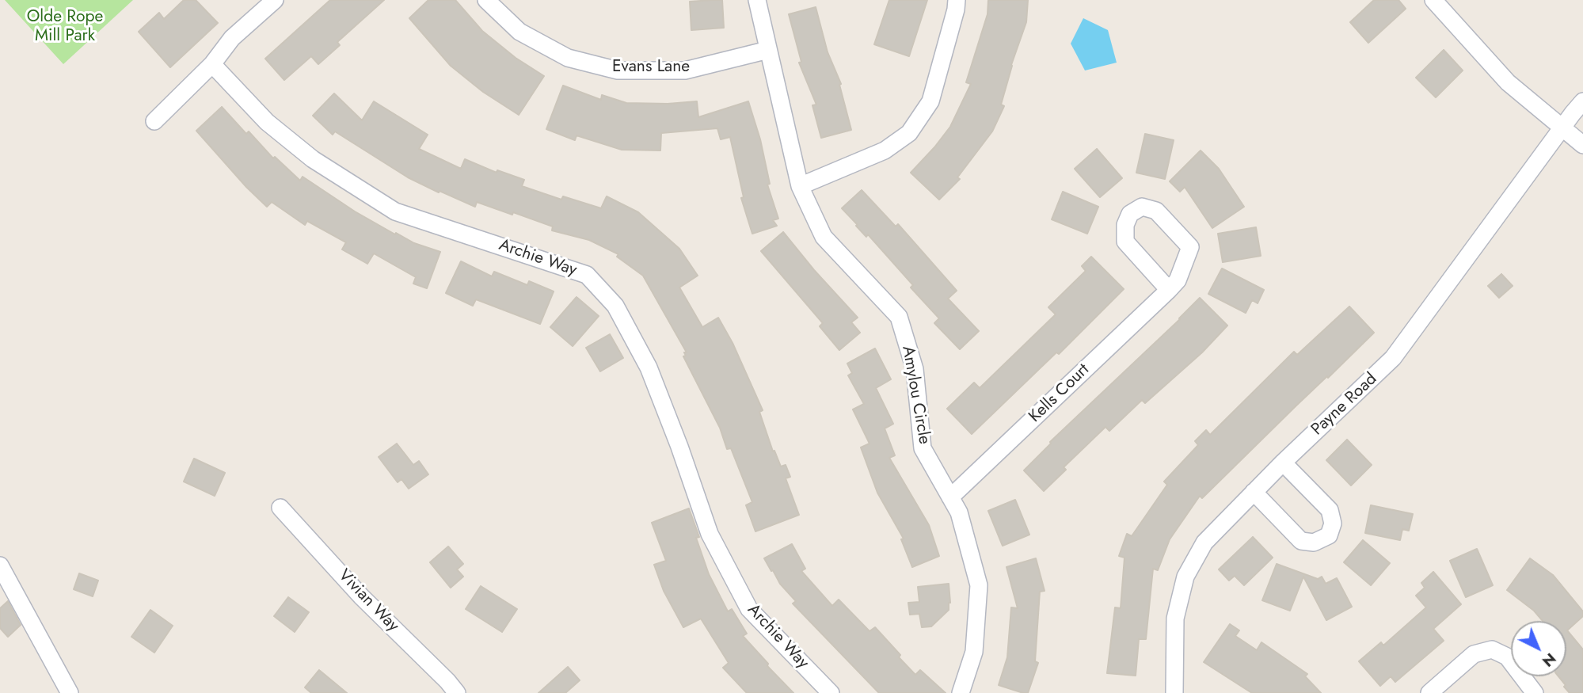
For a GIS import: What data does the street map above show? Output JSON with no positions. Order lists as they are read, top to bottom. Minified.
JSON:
{"streets":{"street":["Evans Lane","Archie Way","Kells Court","Amylou Circle","Payne Road","Vivian Way"]},"crossings":[["Evans Lane","Amylou Circle"],["Kells Court","Amylou Circle"]],"parks":["Olde Rope Mill Park"],"north":"bottom right"}
